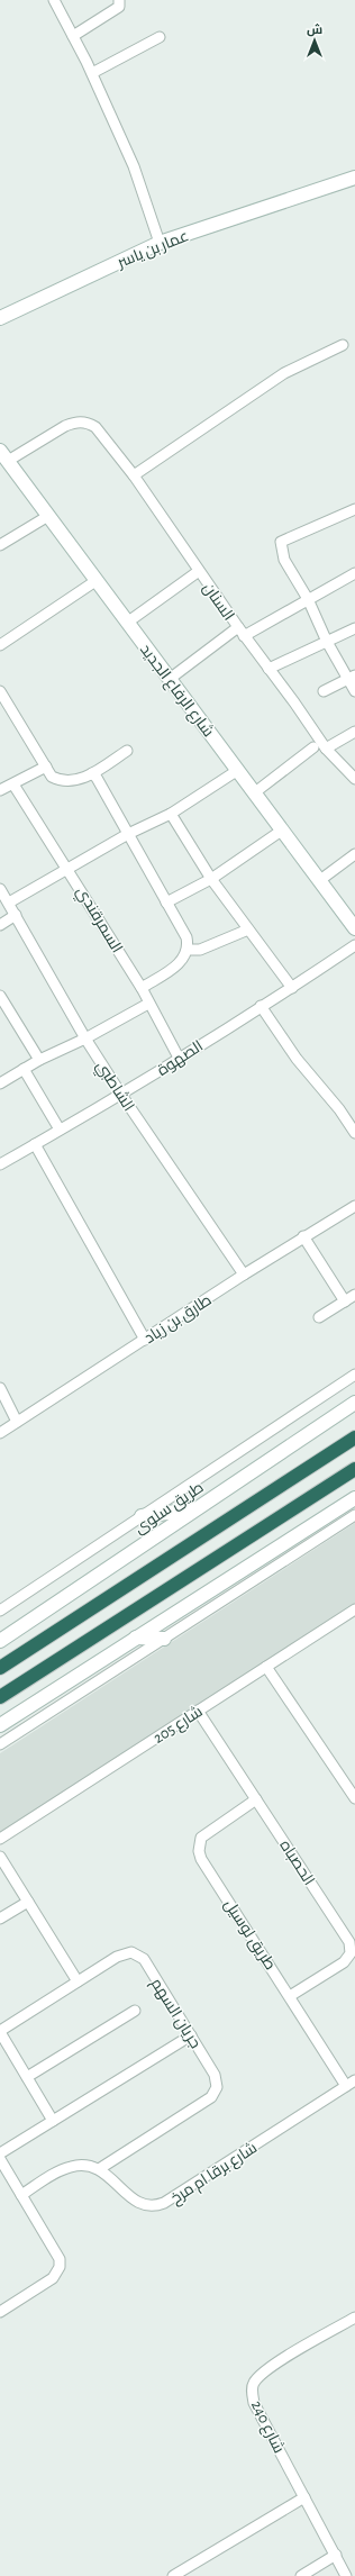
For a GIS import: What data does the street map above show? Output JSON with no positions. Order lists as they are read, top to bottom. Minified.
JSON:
{"streets":{"street":["عمار بن ياسر","السنان","شارع الرفاع الجديد","السمرقندي","الصهوة","الشاطبي","طارق بن زياد","طريق سلوى","شارع 205","الحصباه","طريق لوسيل","جريان السهم","شارع برقا ام مرخ","شارع 240"]},"crossings":[["السنان","شارع الرفاع الجديد"],["السمرقندي","الصهوة"],["الصهوة","الشاطبي"],["الشاطبي","طارق بن زياد"],["شارع 205","الحصباه"],["الحصباه","طريق لوسيل"],["طريق لوسيل","شارع برقا ام مرخ"],["جريان السهم","شارع برقا ام مرخ"]],"north":"top"}
